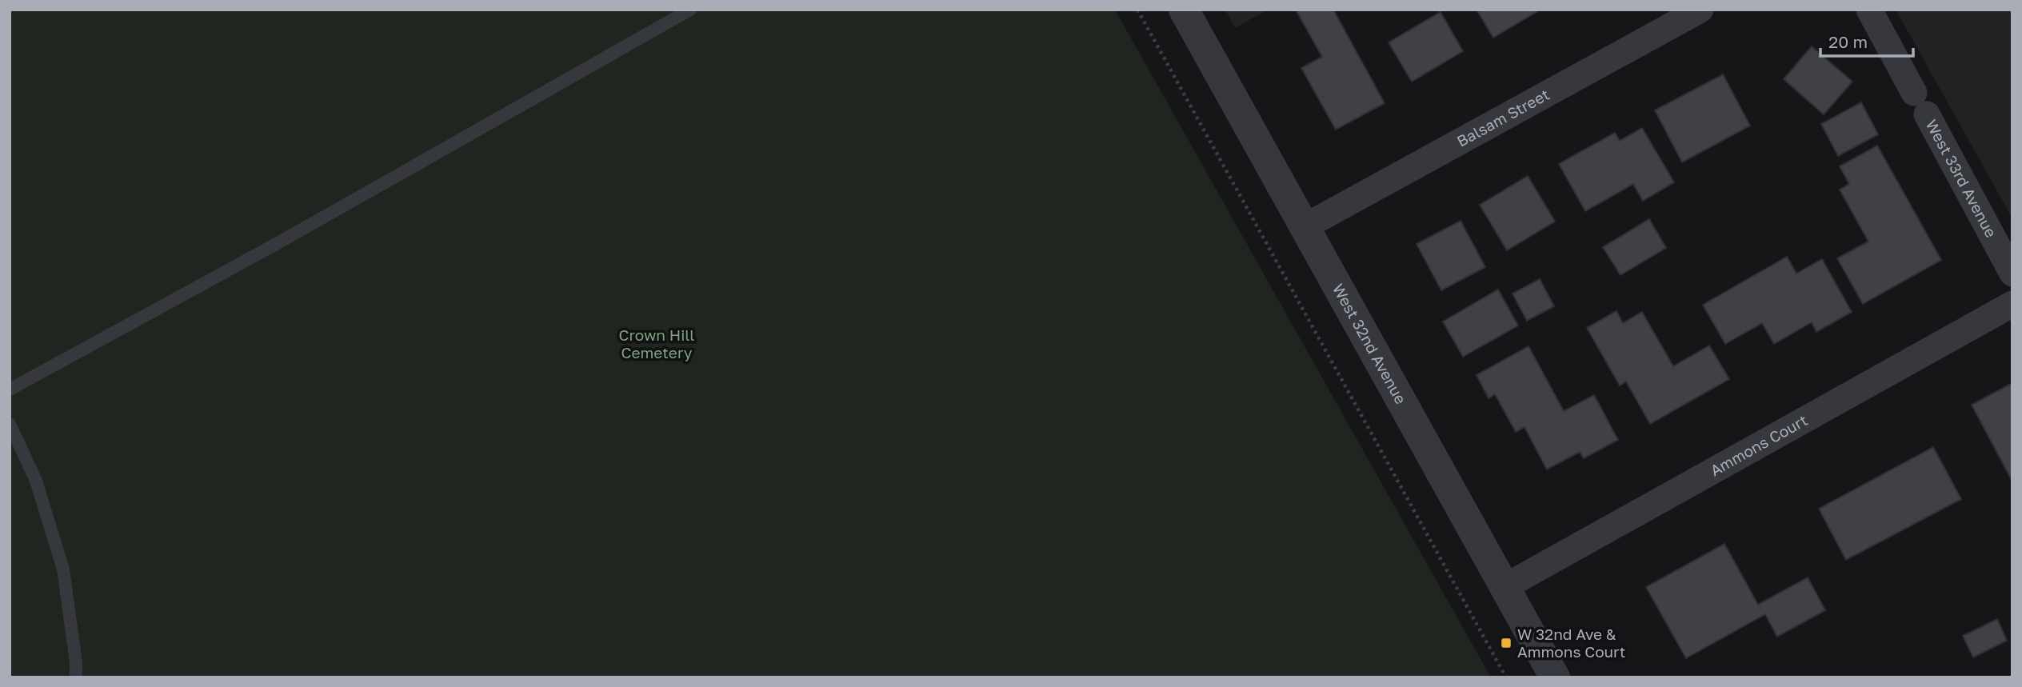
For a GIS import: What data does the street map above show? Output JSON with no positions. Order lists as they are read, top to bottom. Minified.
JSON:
{"streets":{"street":["Balsam Street","West 33rd Avenue","West 32nd Avenue","Ammons Court"]},"crossings":[["Balsam Street","West 32nd Avenue"],["West 32nd Avenue","Ammons Court"]],"parks":["Crown Hill Cemetery"],"places":{"transit":["W 32nd Ave & Ammons Court"]},"scale_bar":"20 m"}
